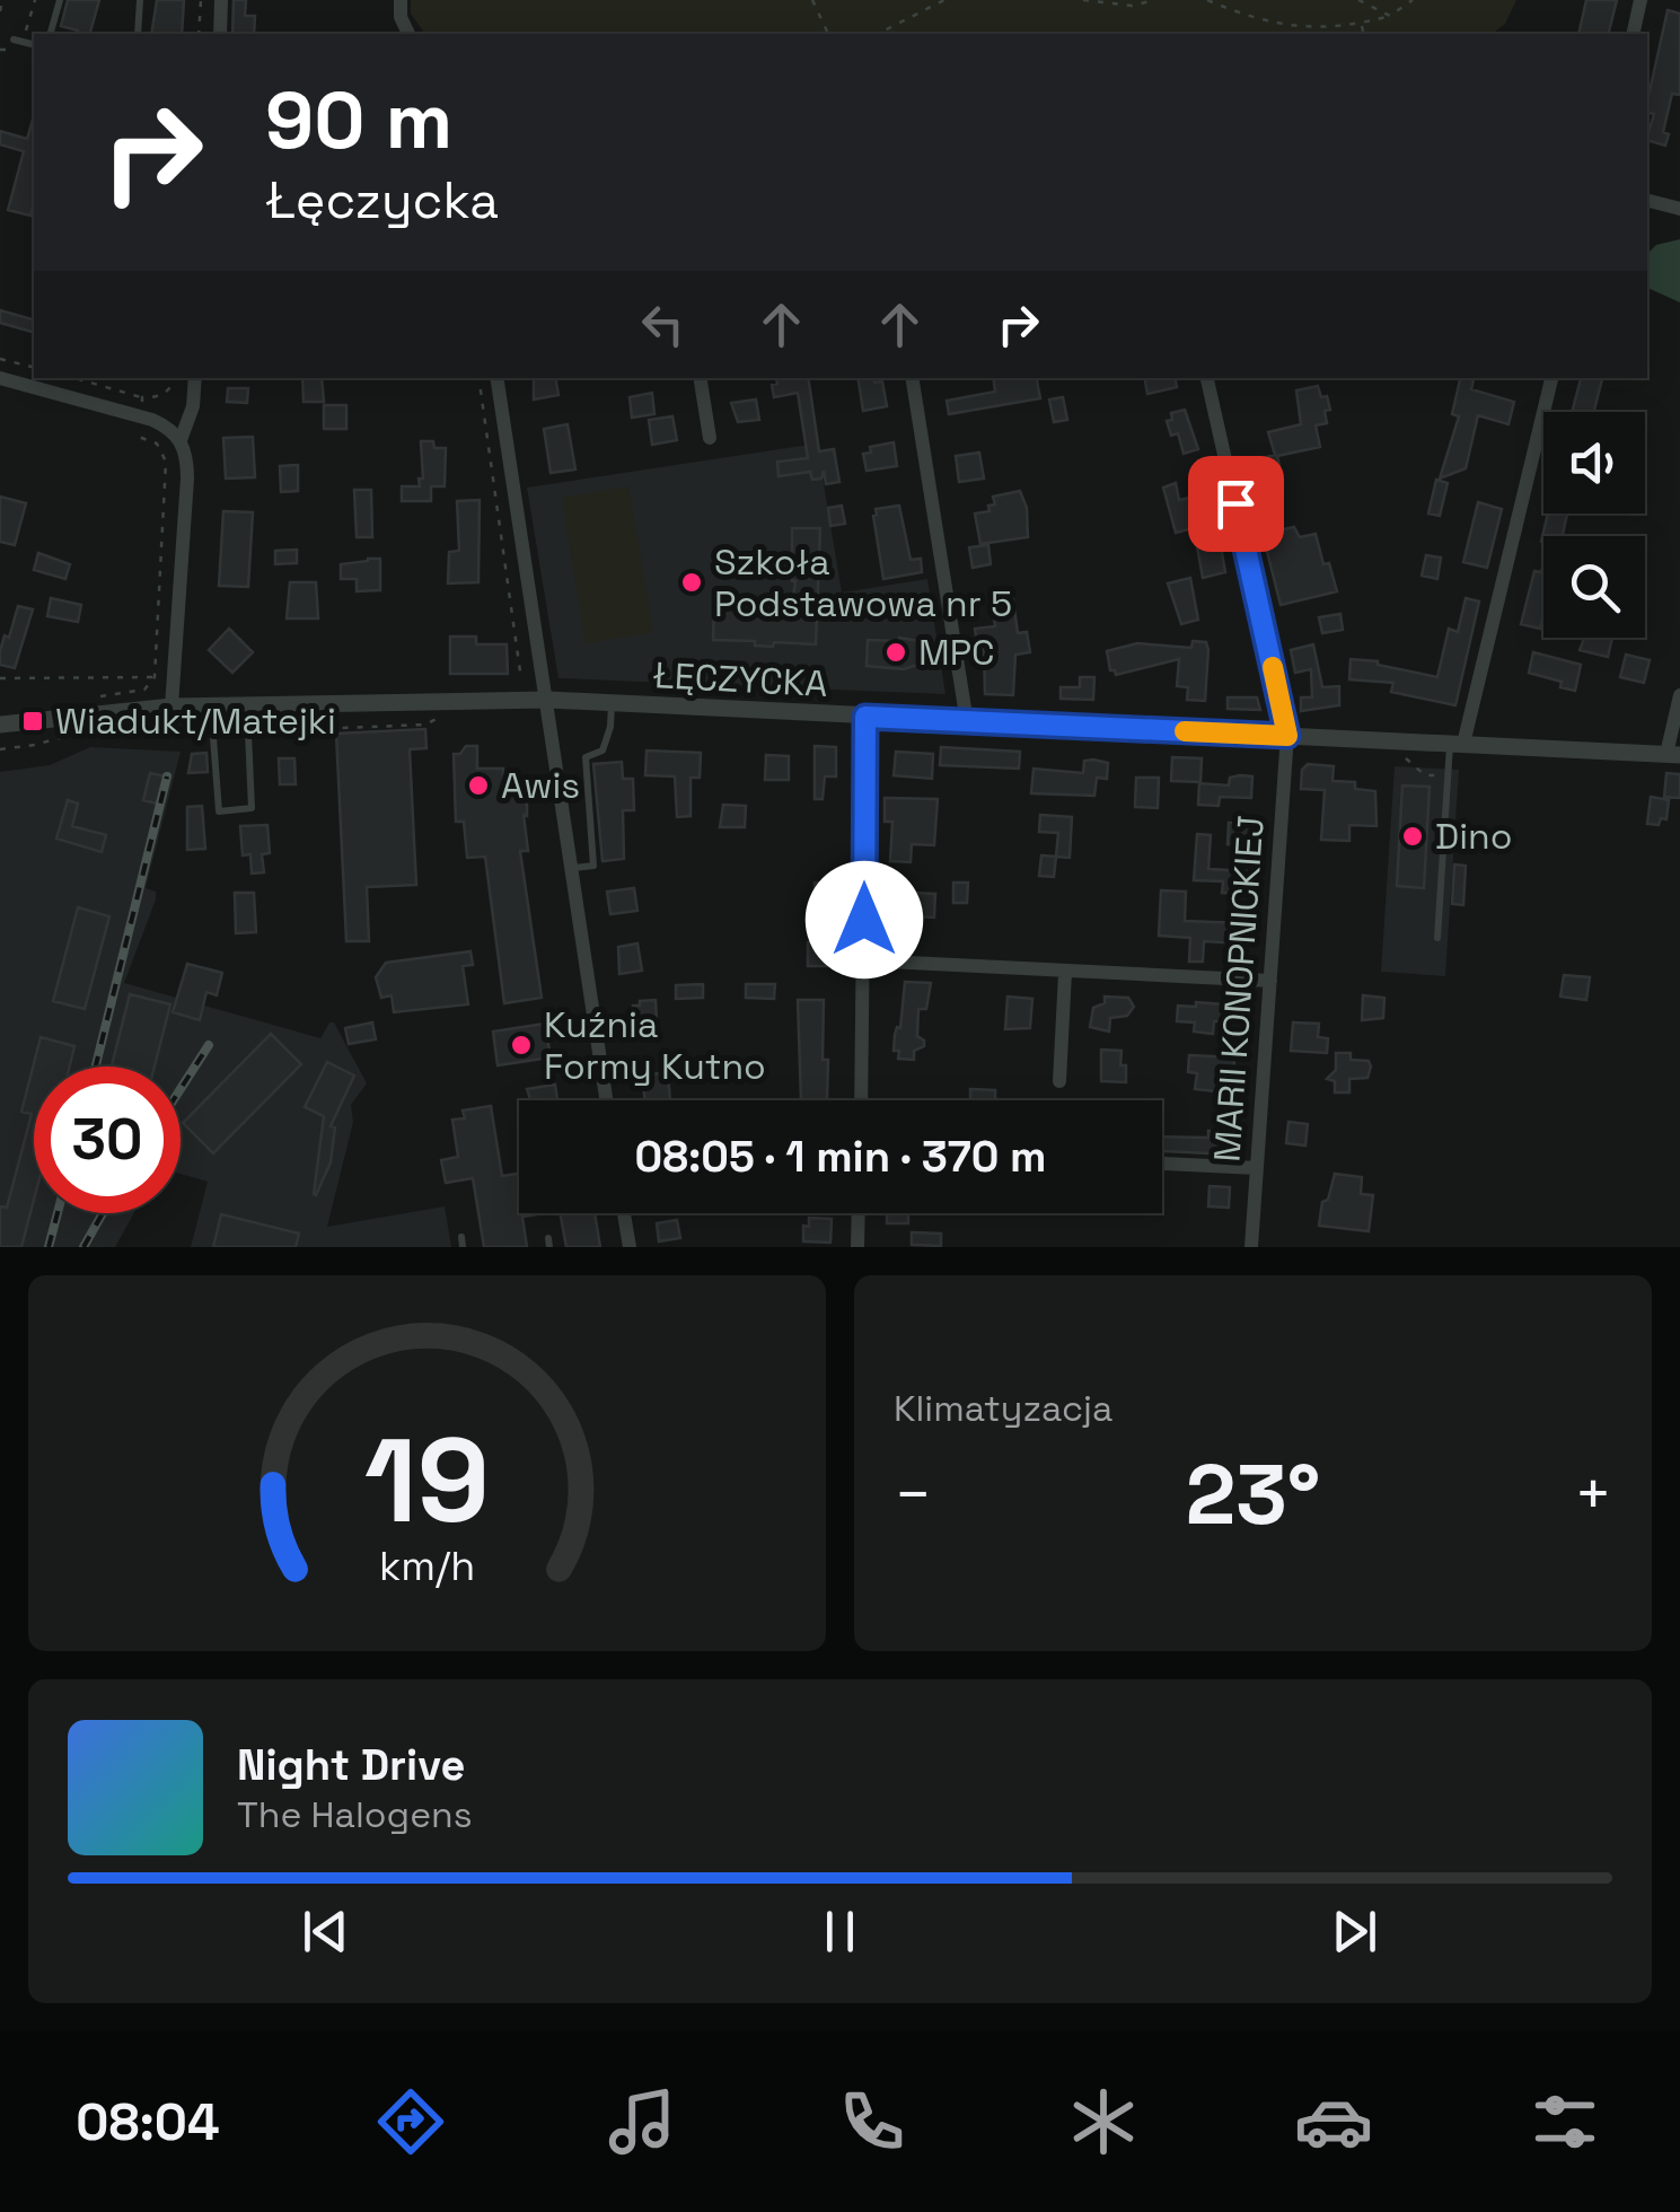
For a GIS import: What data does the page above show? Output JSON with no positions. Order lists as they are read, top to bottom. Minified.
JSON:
{"streets":{"street":["ŁĘCZYCKA","MARII KONOPNICKIEJ"]},"crossings":[["ŁĘCZYCKA","MARII KONOPNICKIEJ"]],"places":{"other":["Szkoła Podstawowa nr 5","MPC","Awis","Dino","Kuźnia Formy Kutno"],"transit":["Wiadukt/Matejki"]},"page":{"turn":["90 m","Łęczycka"],"limit":"30","trip":"08:05 · 1 min · 370 m","tile":"Klimatyzacja","heat":["−","23°","+"],"song":["Night Drive","The Halogens"],"tabs":"08:04","gauge":["19","km/h"]}}
